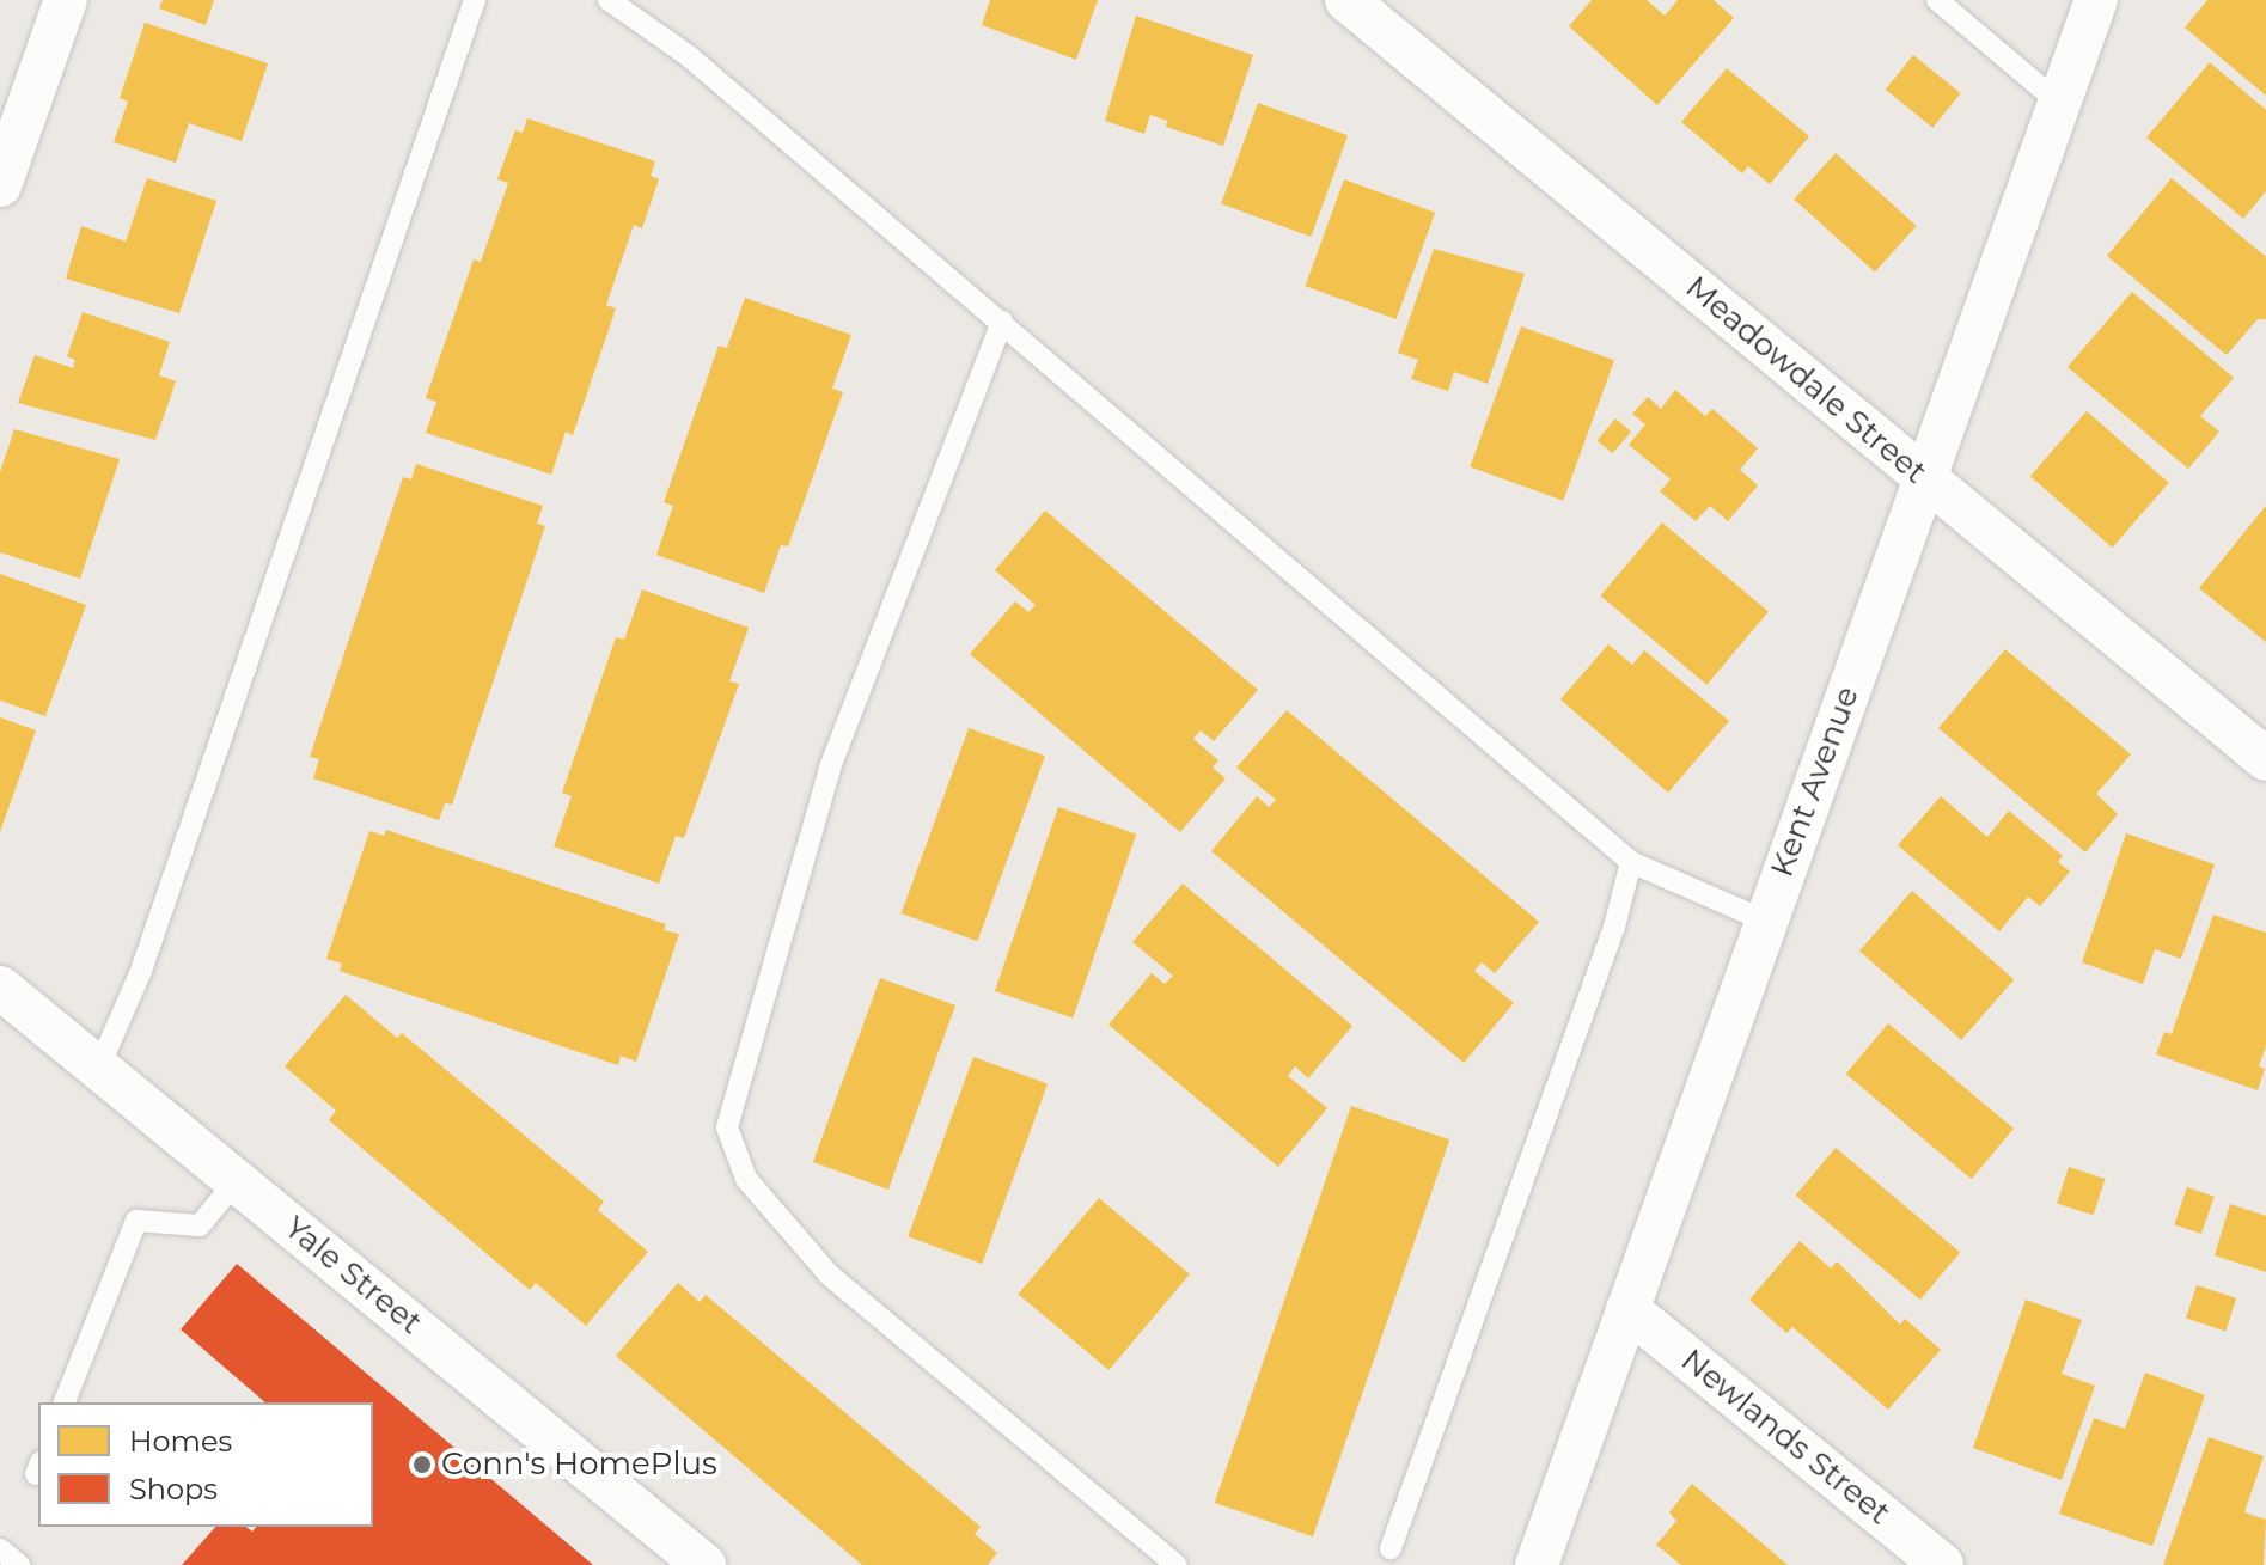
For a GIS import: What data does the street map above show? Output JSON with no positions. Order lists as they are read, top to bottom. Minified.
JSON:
{"streets":{"street":["Meadowdale Street","Kent Avenue","Yale Street","Newlands Street"]},"crossings":[["Meadowdale Street","Kent Avenue"],["Kent Avenue","Newlands Street"]],"places":["Conn's HomePlus"],"legend":["Homes","Shops"]}
